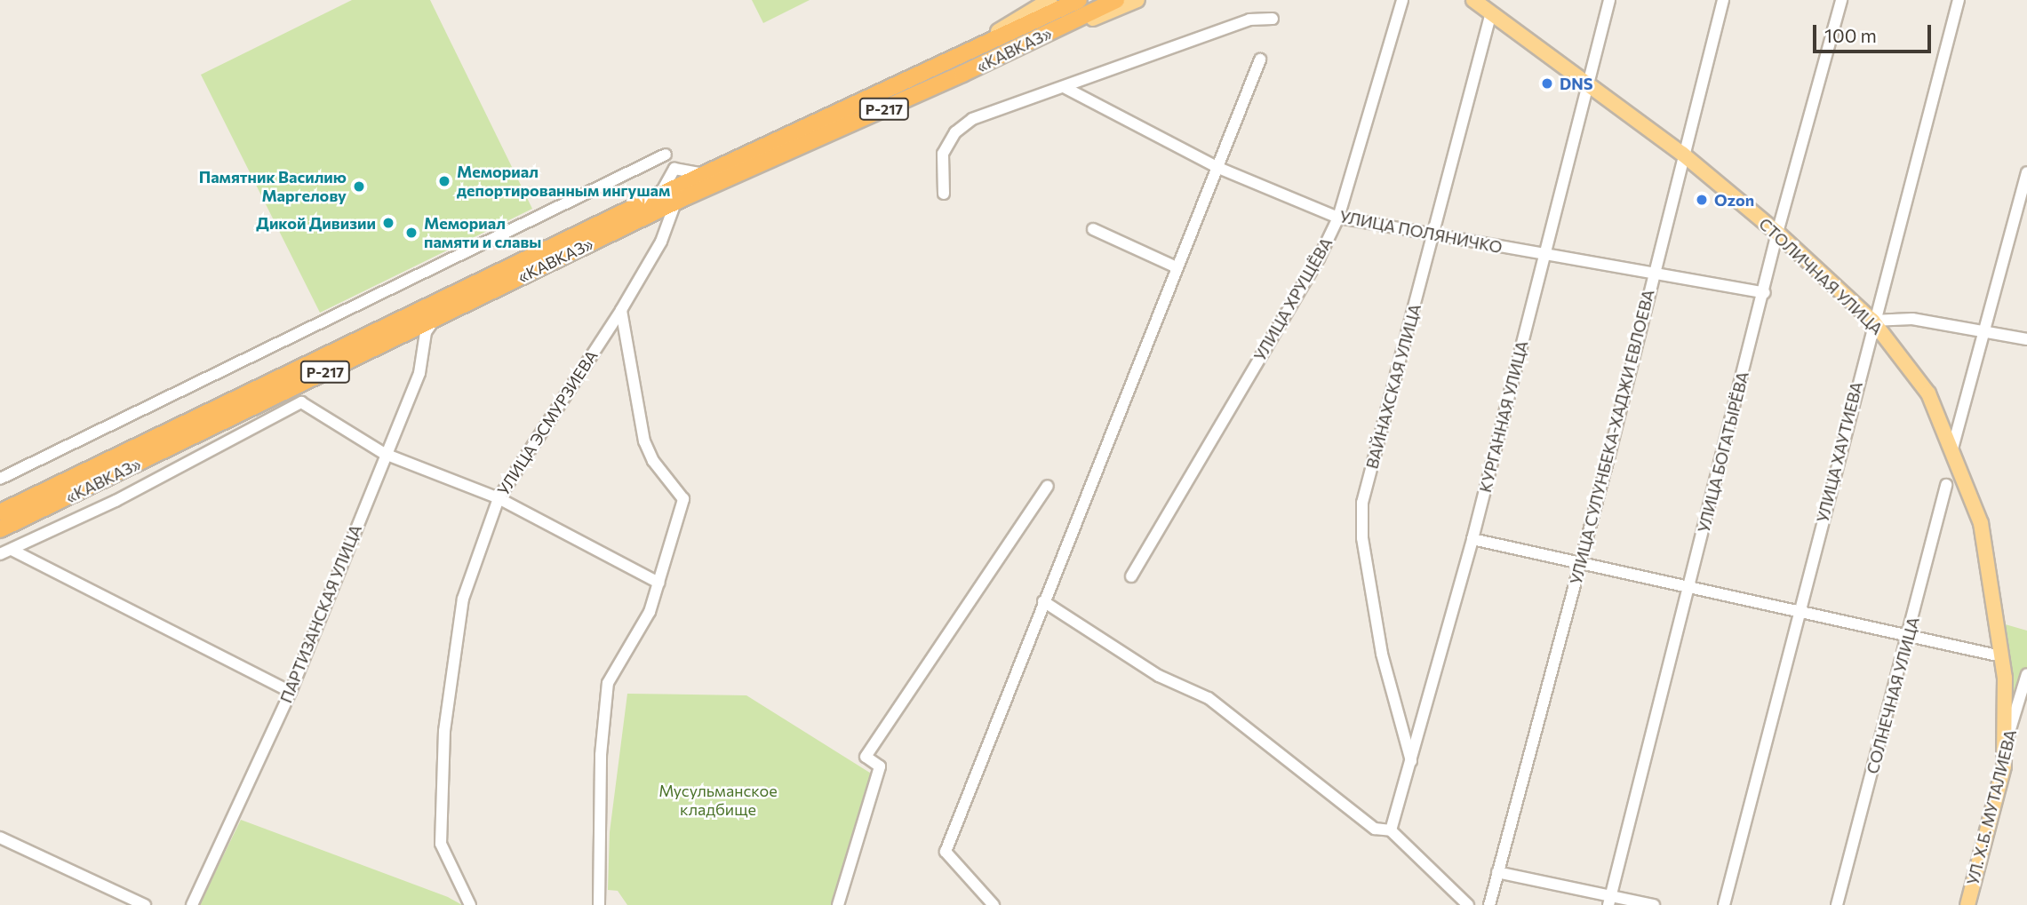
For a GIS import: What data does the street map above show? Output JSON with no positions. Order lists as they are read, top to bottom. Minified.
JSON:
{"streets":{"highway":["«КАВКАЗ»","Р-217"],"main road":["СТОЛИЧНАЯ УЛИЦА","УЛ. Х.Б. МУТАЛИЕВА"],"street":["УЛИЦА ПОЛЯНИЧКО","УЛИЦА ХРУЩЁВА","ВАЙНАХСКАЯ УЛИЦА","КУРГАННАЯ УЛИЦА","УЛИЦА ЭСМУРЗИЕВА","УЛИЦА СУЛУНБЕКА-ХАДЖИ ЕВЛОЕВА","УЛИЦА БОГАТЫРЁВА","УЛИЦА ХАУТИЕВА","ПАРТИЗАНСКАЯ УЛИЦА","СОЛНЕЧНАЯ УЛИЦА"]},"crossings":[["«КАВКАЗ»","Р-217"],["«КАВКАЗ»","УЛИЦА ЭСМУРЗИЕВА"],["«КАВКАЗ»","ПАРТИЗАНСКАЯ УЛИЦА"],["УЛИЦА ПОЛЯНИЧКО","УЛИЦА ХРУЩЁВА"],["УЛИЦА ПОЛЯНИЧКО","ВАЙНАХСКАЯ УЛИЦА"],["УЛИЦА ПОЛЯНИЧКО","КУРГАННАЯ УЛИЦА"],["УЛИЦА ПОЛЯНИЧКО","УЛИЦА СУЛУНБЕКА-ХАДЖИ ЕВЛОЕВА"],["УЛИЦА ПОЛЯНИЧКО","УЛИЦА БОГАТЫРЁВА"],["СТОЛИЧНАЯ УЛИЦА","ВАЙНАХСКАЯ УЛИЦА"],["СТОЛИЧНАЯ УЛИЦА","КУРГАННАЯ УЛИЦА"],["СТОЛИЧНАЯ УЛИЦА","УЛИЦА СУЛУНБЕКА-ХАДЖИ ЕВЛОЕВА"],["СТОЛИЧНАЯ УЛИЦА","УЛИЦА БОГАТЫРЁВА"],["СТОЛИЧНАЯ УЛИЦА","УЛИЦА ХАУТИЕВА"],["СТОЛИЧНАЯ УЛИЦА","УЛ. Х.Б. МУТАЛИЕВА"],["ВАЙНАХСКАЯ УЛИЦА","КУРГАННАЯ УЛИЦА"]],"parks":["Мусульманское кладбище"],"places":["DNS","Мемориал депортированным ингушам","Памятник Василию Маргелову","Ozon","Дикой Дивизии","Мемориал памяти и славы"],"scale_bar":"100 m"}
